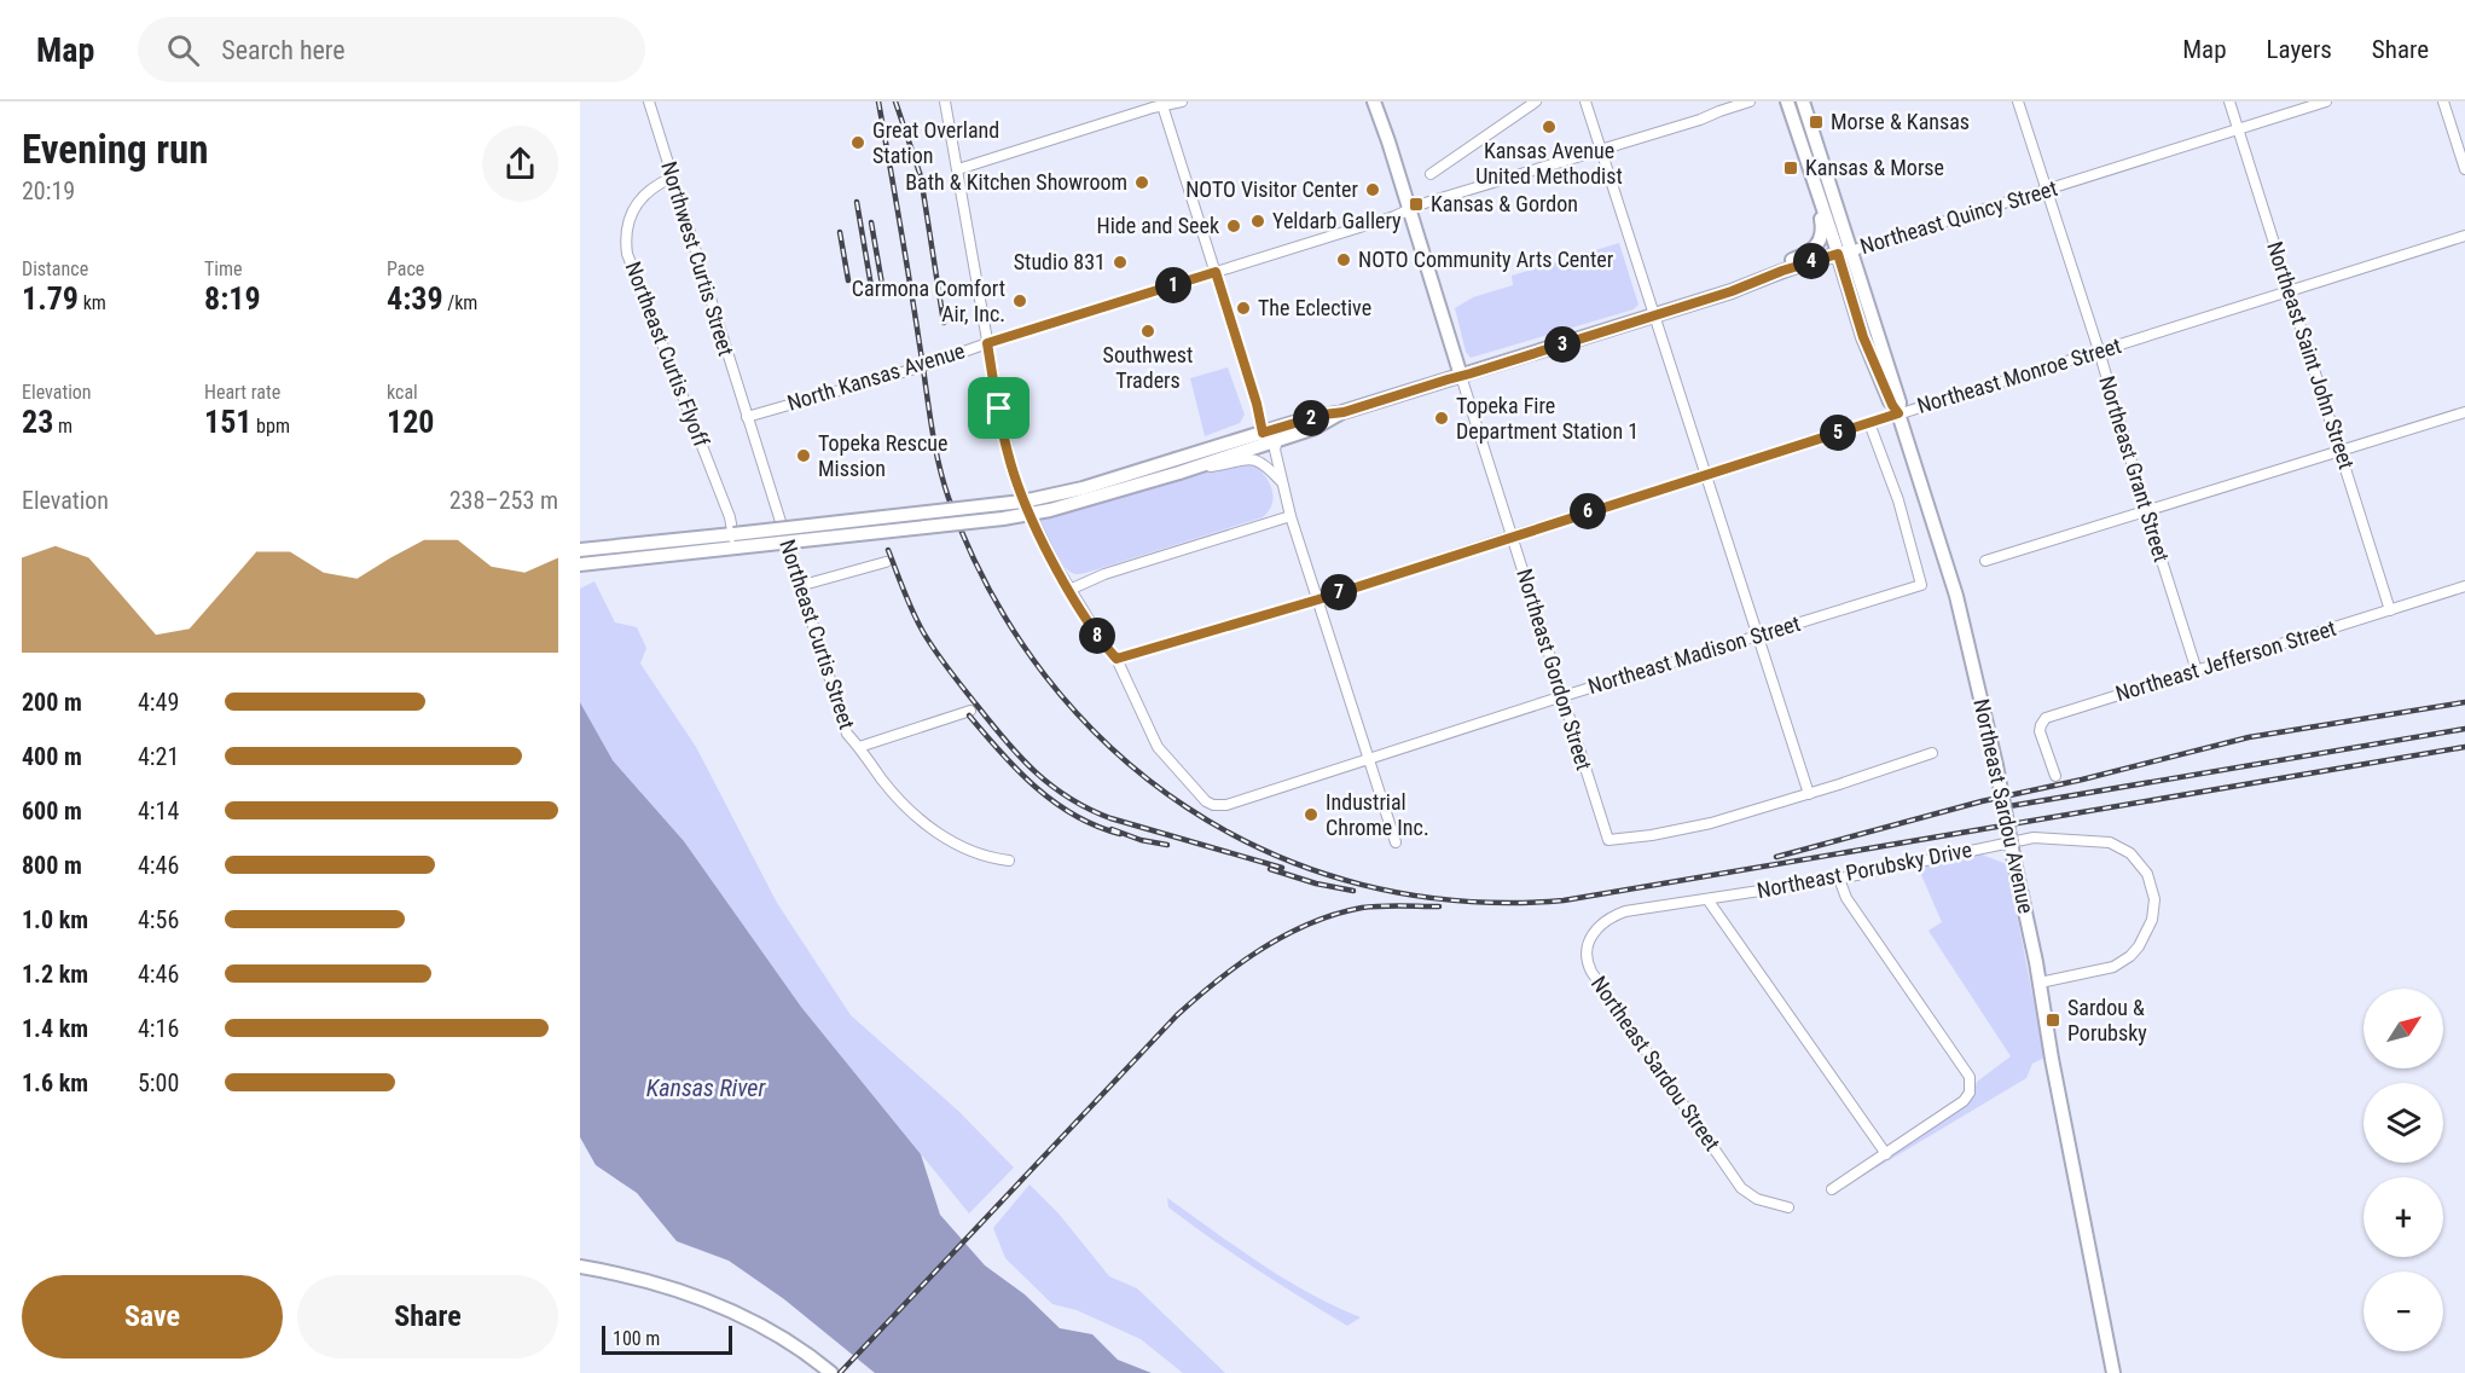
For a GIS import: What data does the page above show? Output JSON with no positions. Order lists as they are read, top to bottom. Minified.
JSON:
{"streets":{"main road":["Northeast Quincy Street","Northeast Gordon Street","Northeast Sardou Avenue"],"street":["Northwest Curtis Street","Northeast Curtis Flyoff","Northeast Saint John Street","Northeast Monroe Street","North Kansas Avenue","Northeast Grant Street","Northeast Curtis Street","Northeast Madison Street","Northeast Jefferson Street","Northeast Porubsky Drive","Northeast Sardou Street"]},"crossings":[["Northeast Quincy Street","Northeast Saint John Street"],["Northeast Quincy Street","Northeast Grant Street"],["Northeast Quincy Street","Northeast Gordon Street"],["Northeast Quincy Street","Northeast Sardou Avenue"],["Northwest Curtis Street","Northeast Curtis Flyoff"],["Northwest Curtis Street","North Kansas Avenue"],["Northwest Curtis Street","Northeast Curtis Street"],["Northeast Saint John Street","Northeast Monroe Street"],["Northeast Saint John Street","Northeast Jefferson Street"],["Northeast Monroe Street","Northeast Grant Street"],["Northeast Monroe Street","Northeast Madison Street"],["Northeast Monroe Street","Northeast Gordon Street"],["Northeast Monroe Street","Northeast Sardou Avenue"],["North Kansas Avenue","Northeast Curtis Street"],["North Kansas Avenue","Northeast Gordon Street"],["Northeast Grant Street","Northeast Jefferson Street"],["Northeast Madison Street","Northeast Gordon Street"],["Northeast Sardou Avenue","Northeast Porubsky Drive"],["Northeast Porubsky Drive","Northeast Sardou Street"]],"water":["Kansas River"],"places":{"transit":["Morse & Kansas","Kansas & Morse","Kansas & Gordon","Sardou & Porubsky"],"other":["Kansas Avenue United Methodist","Great Overland Station","Bath & Kitchen Showroom","NOTO Visitor Center","Yeldarb Gallery","Hide and Seek","NOTO Community Arts Center","Studio 831","Carmona Comfort Air, Inc.","The Eclective","Southwest Traders","Topeka Fire Department Station 1","Topeka Rescue Mission","Industrial Chrome Inc."]},"scale_bar":"100 m","north":"top right","page":{"header":"Map","search":"Search here","nav":["Map","Layers","Share"],"heading":["Evening run","20:19"],"stats":[["Distance","1.79 km"],["Time","8:19"],["Pace","4:39 /km"],["Elevation","23 m"],["Heart rate","151 bpm"],["kcal","120"]],"pins":["4","1","3","2","5","6","7","8"],"chart":["Elevation","238–253 m"],"list":[{"name":"200 m","note":"4:49"},{"name":"400 m","note":"4:21"},{"name":"600 m","note":"4:14"},{"name":"800 m","note":"4:46"},{"name":"1.0 km","note":"4:56"},{"name":"1.2 km","note":"4:46"},{"name":"1.4 km","note":"4:16"},{"name":"1.6 km","note":"5:00"}],"map_buttons":["+","−"],"buttons":["Save","Share"],"scale":"100 m"}}
